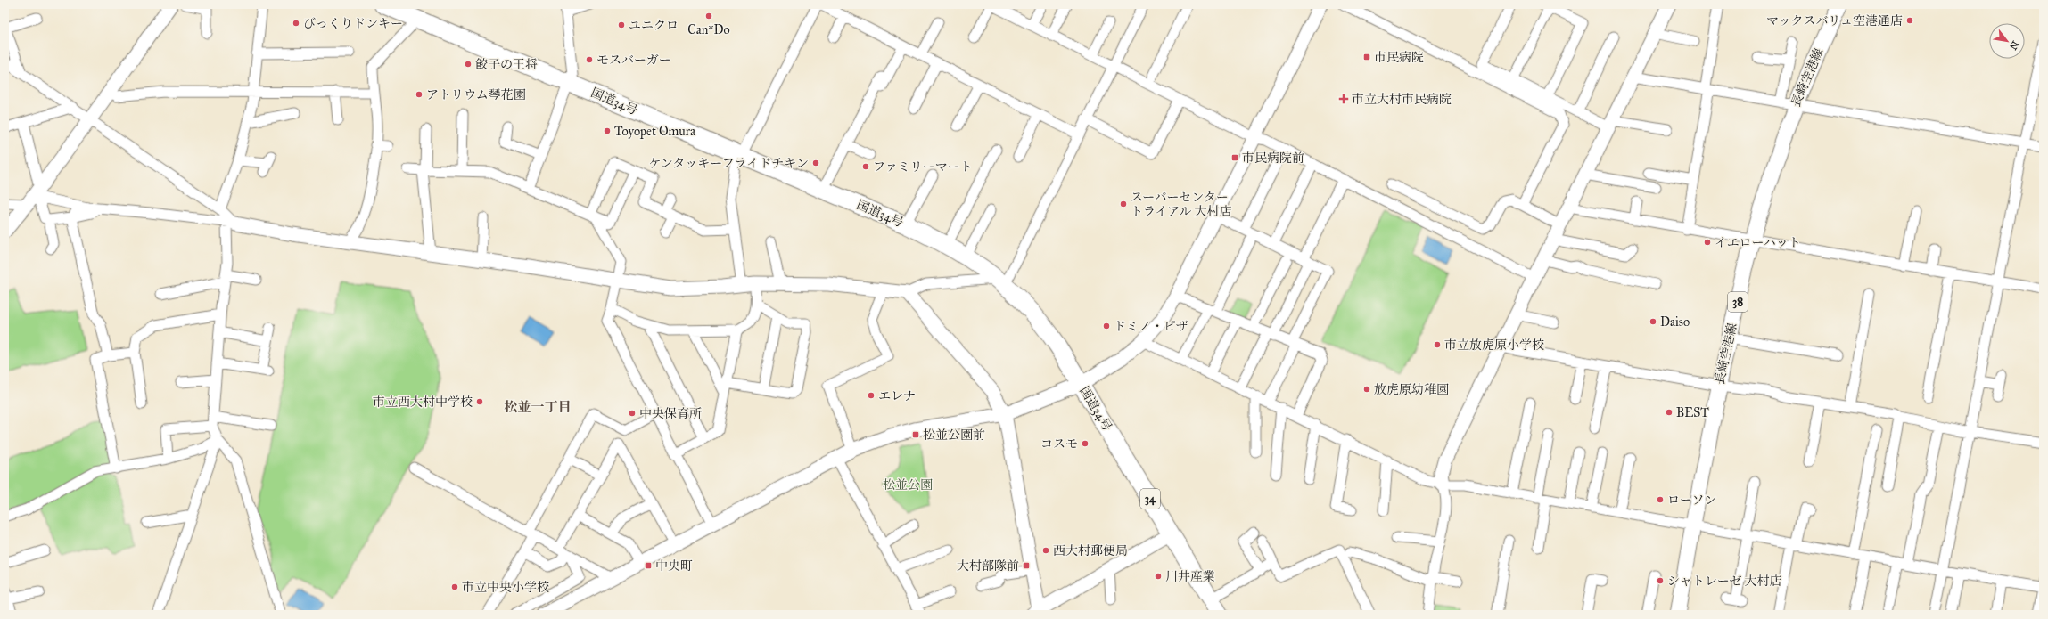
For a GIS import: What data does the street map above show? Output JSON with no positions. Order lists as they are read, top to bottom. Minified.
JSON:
{"streets":{"highway":["国道34号","34"],"main road":["長崎空港線","38"]},"districts":["松並一丁目"],"parks":["松並公園"],"places":{"other":["Can*Do","マックスバリュ空港通店","びっくりドンキー","ユニクロ","モスバーガー","餃子の王将","アトリウム琴花園","Toyopet Omura","ケンタッキーフライドチキン","ファミリーマート","スーパーセンター トライアル 大村店","イエローハット","Daiso","ドミノ・ピザ","市立放虎原小学校","放虎原幼稚園","エレナ","市立西大村中学校","BEST","中央保育所","コスモ","ローソン","西大村郵便局","川井産業","シャトレーゼ 大村店","市立中央小学校"],"transit":["市民病院","市民病院前","松並公園前","中央町","大村部隊前"],"health":["市立大村市民病院"]},"north":"bottom right"}
